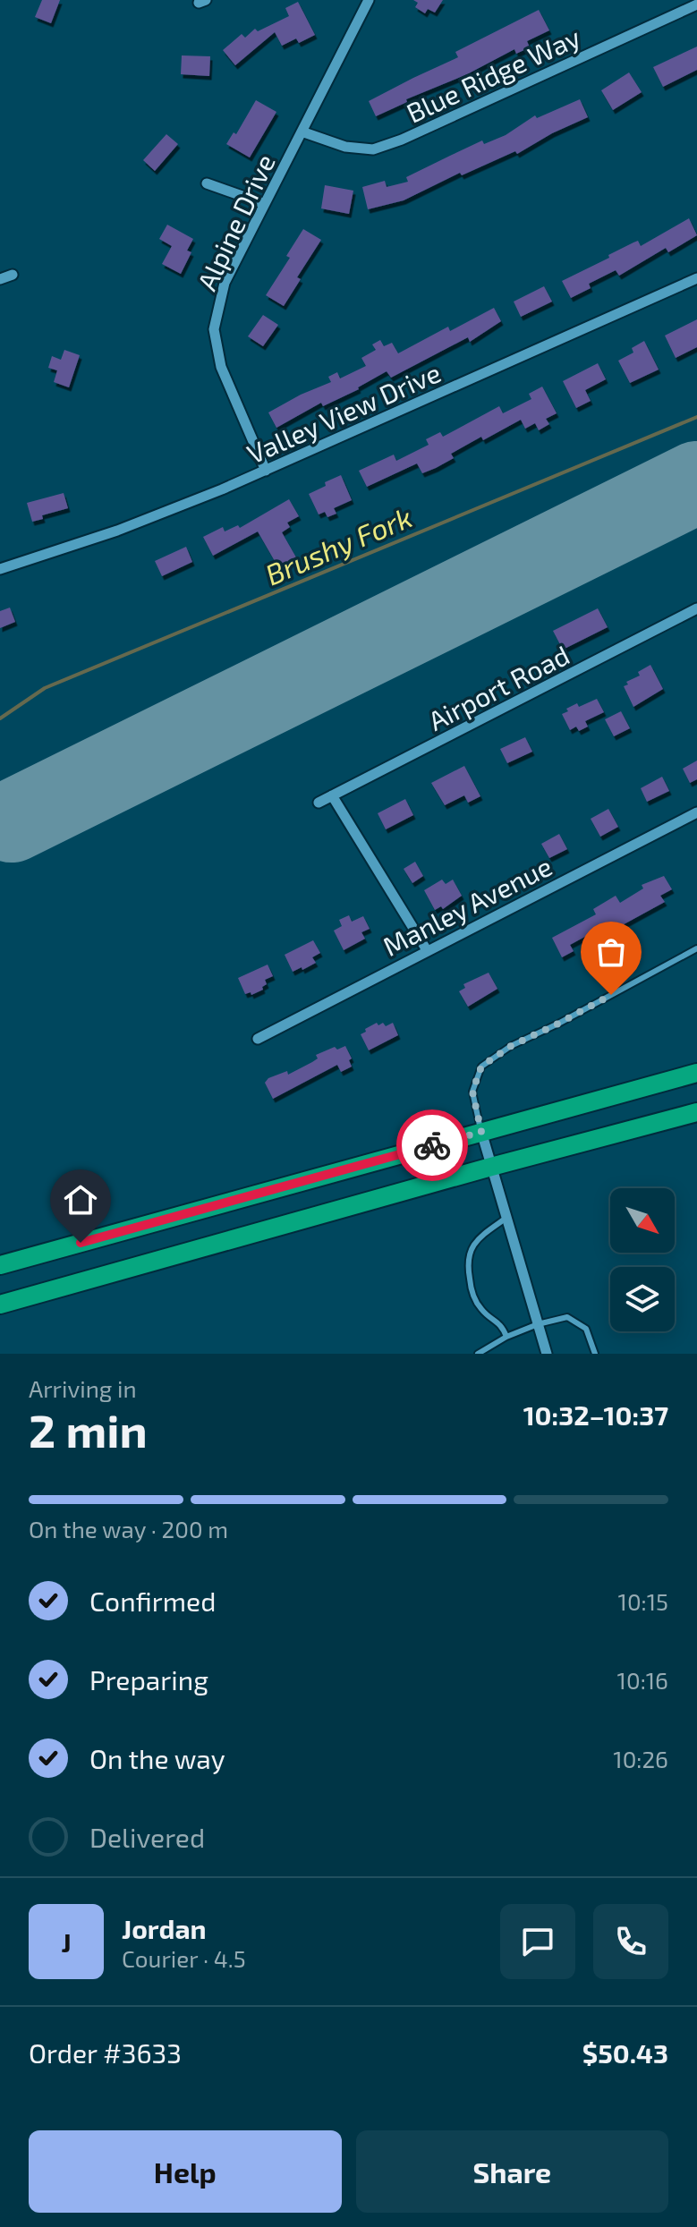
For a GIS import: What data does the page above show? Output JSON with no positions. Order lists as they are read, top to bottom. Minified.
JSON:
{"streets":{"street":["Blue Ridge Way","Alpine Drive","Valley View Drive","Airport Road","Manley Avenue"]},"crossings":[["Blue Ridge Way","Alpine Drive"],["Alpine Drive","Valley View Drive"]],"water":["Brushy Fork"],"north":"bottom right","page":{"heading":["2 min","Arriving in","10:32–10:37"],"panel":["Jordan","Courier · 4.5","Order #3633","$50.43"],"bar":"On the way · 200 m","list":[["Confirmed","10:15"],["Preparing","10:16"],["On the way","10:26"],"Delivered"],"round":"J","buttons":["Help","Share"]}}
